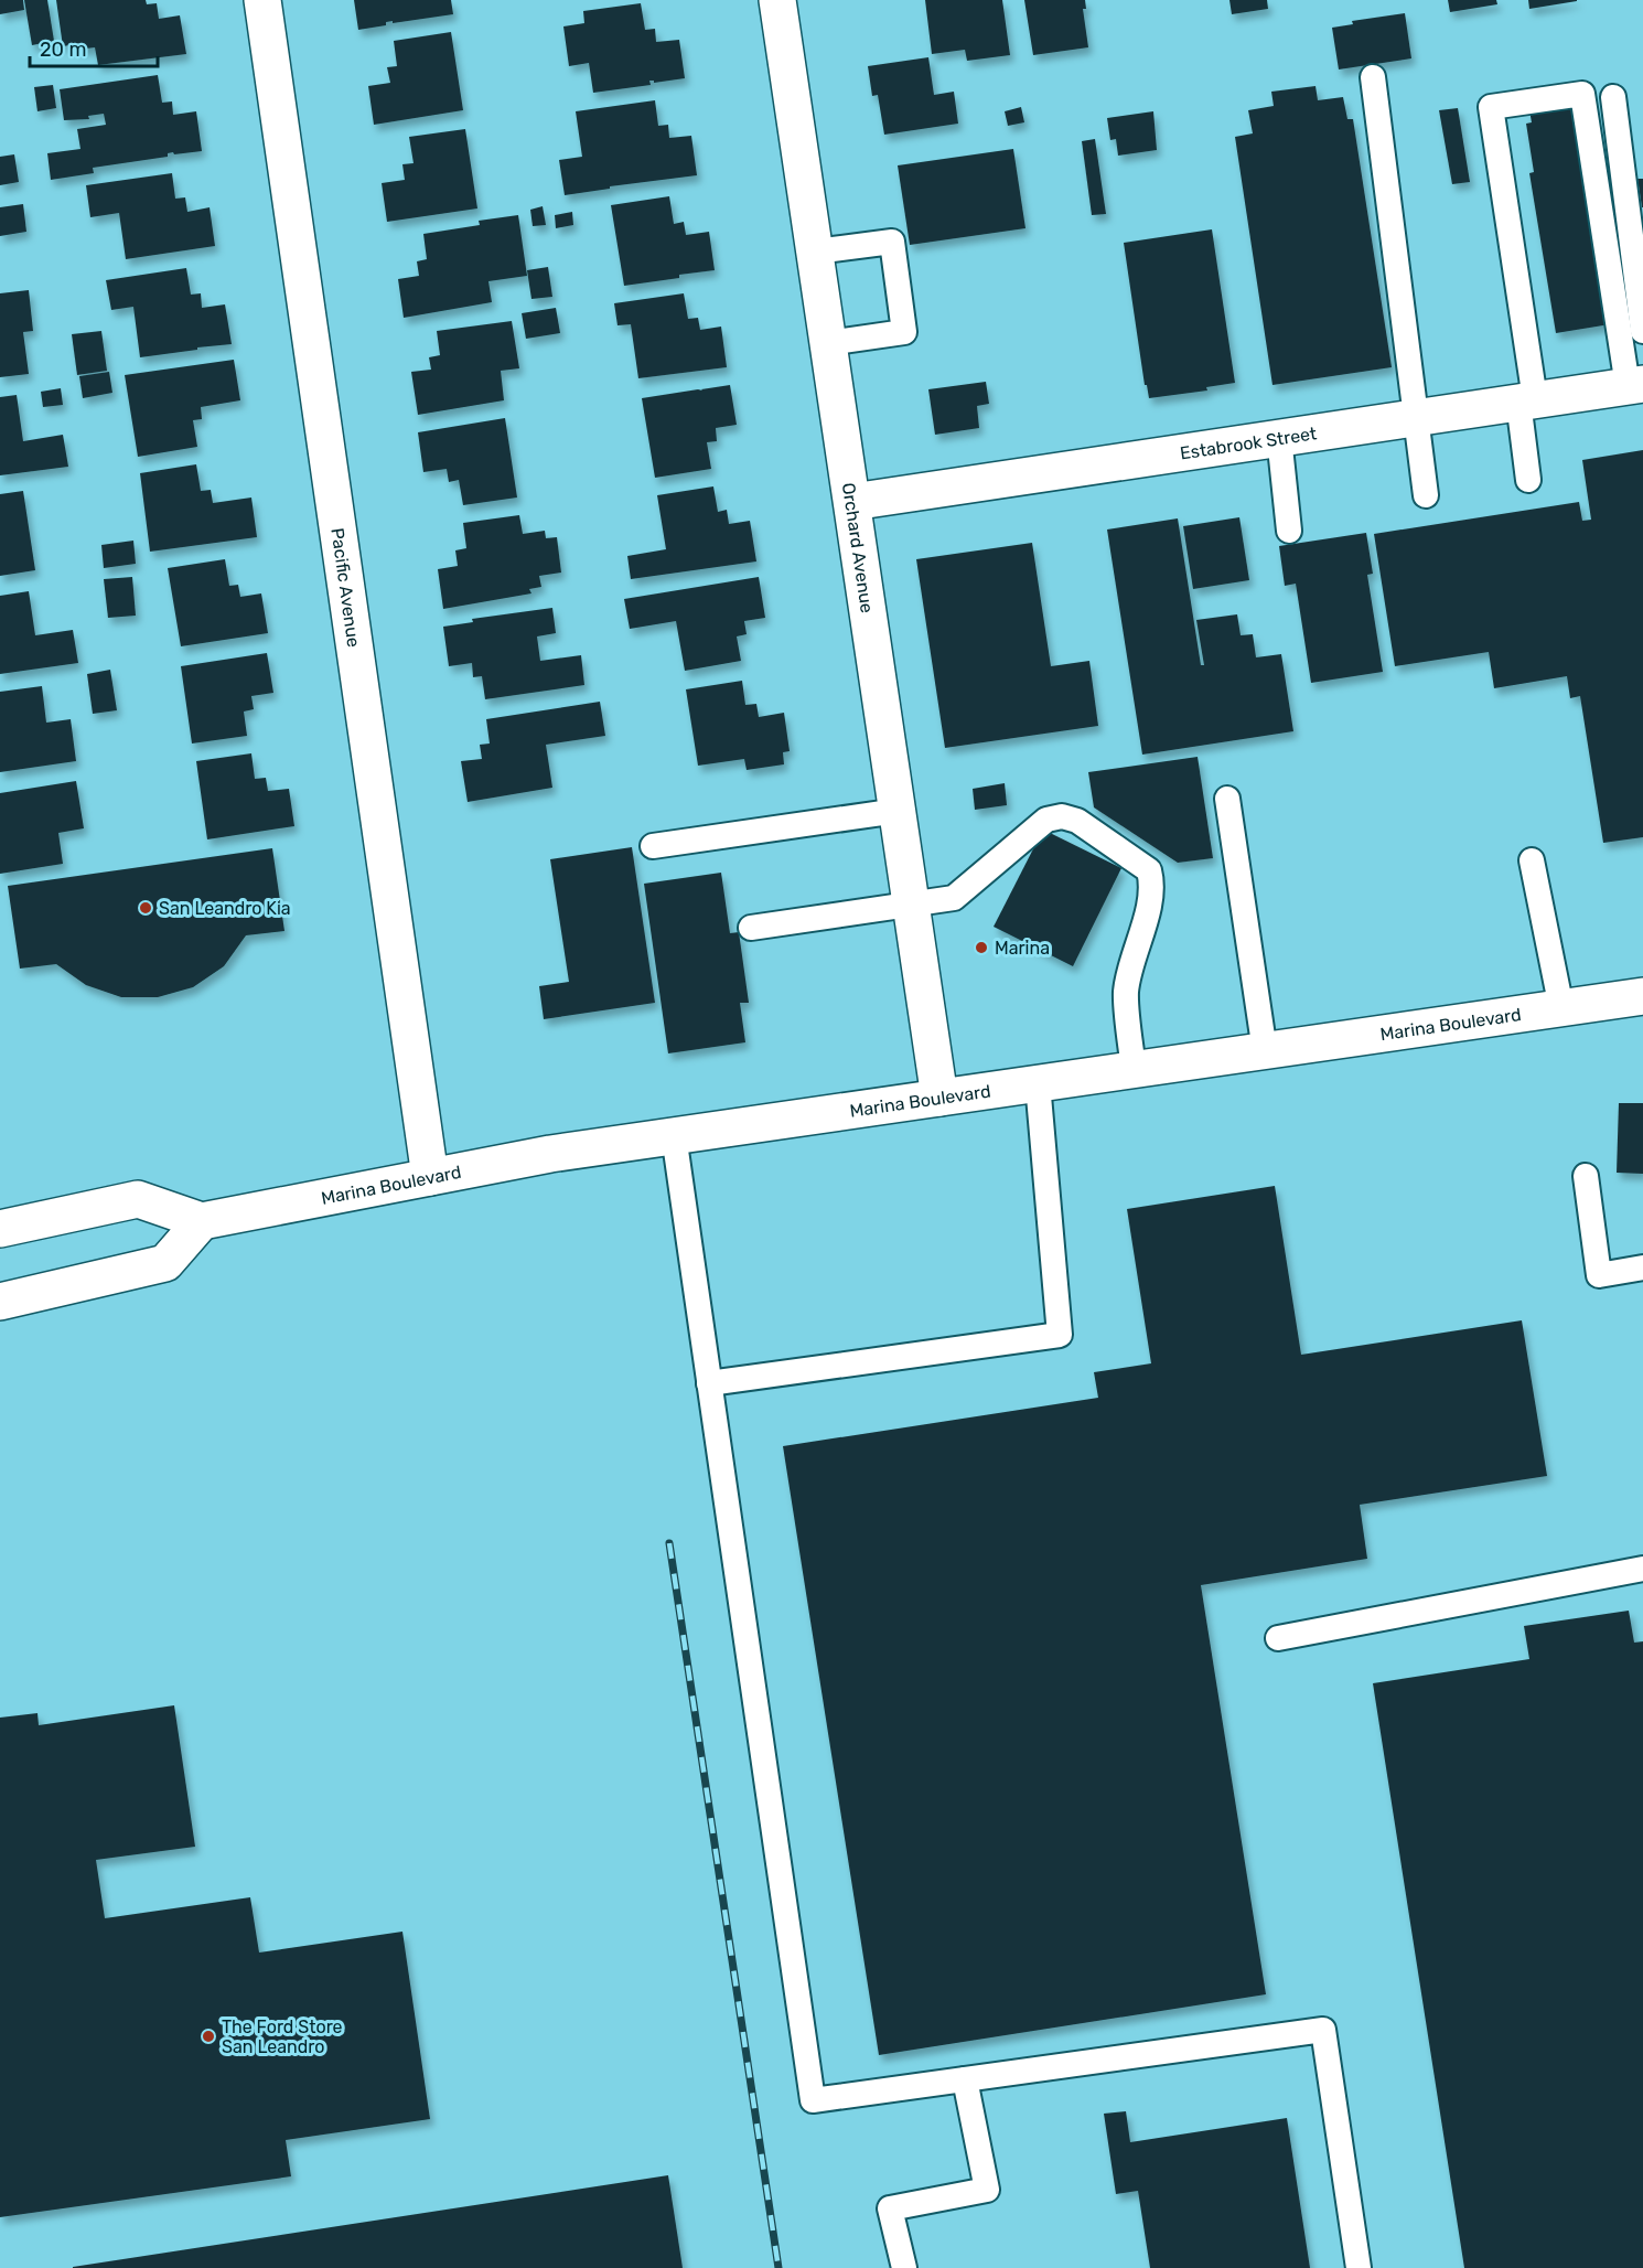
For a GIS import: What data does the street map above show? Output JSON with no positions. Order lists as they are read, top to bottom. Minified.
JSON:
{"streets":{"street":["Estabrook Street","Orchard Avenue","Pacific Avenue","Marina Boulevard"]},"crossings":[["Estabrook Street","Orchard Avenue"],["Orchard Avenue","Marina Boulevard"],["Pacific Avenue","Marina Boulevard"]],"places":["San Leandro Kia","Marina","The Ford Store San Leandro"],"scale_bar":"20 m"}
